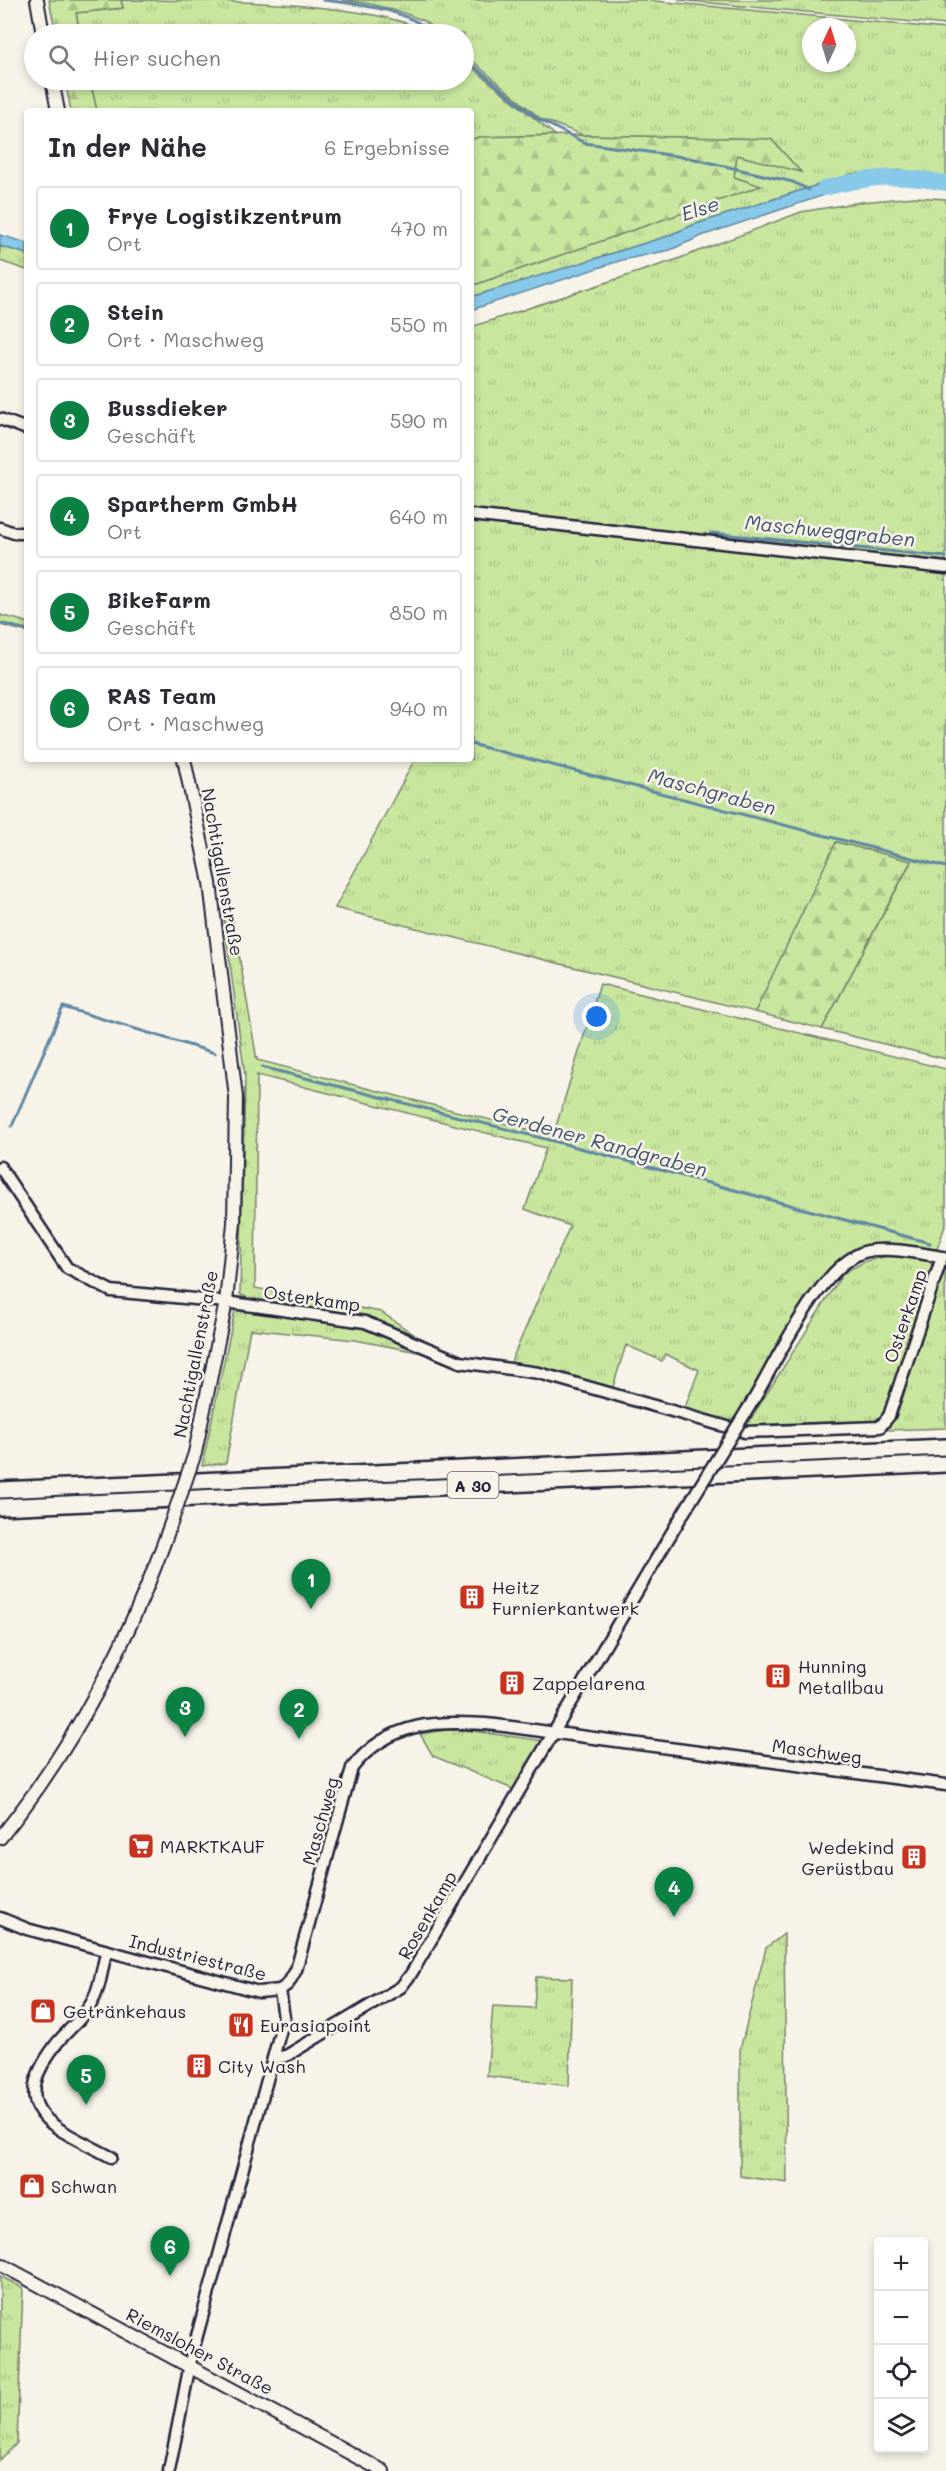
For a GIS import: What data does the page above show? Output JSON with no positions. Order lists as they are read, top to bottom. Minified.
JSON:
{"streets":{"highway":["A 30"],"main road":["Nachtigallenstraße","Riemsloher Straße"],"street":["Osterkamp","Maschweg","Rosenkamp","Industriestraße"]},"crossings":[["Nachtigallenstraße","Osterkamp"],["Osterkamp","Maschweg"],["Osterkamp","Rosenkamp"],["Maschweg","Rosenkamp"],["Maschweg","Industriestraße"]],"water":["Else","Maschweggraben","Maschgraben","Gerdener Randgraben"],"places":{"building":["Heitz Furnierkantwerk","Hunning Metallbau","Zappelarena","Wedekind Gerüstbau","City Wash"],"supermarket":["MARKTKAUF"],"shop":["Getränkehaus","Schwan"],"restaurant":["Eurasiapoint"]},"north":"top","page":{"search":"Hier suchen","heading":["In der Nähe","6 Ergebnisse"],"list":[{"mark":"1","name":"Frye Logistikzentrum","note":"Ort","value":"470 m"},{"mark":"2","name":"Stein","note":"Ort · Maschweg","value":"550 m"},{"mark":"3","name":"Bussdieker","note":"Geschäft","value":"590 m"},{"mark":"4","name":"Spartherm GmbH","note":"Ort","value":"640 m"},{"mark":"5","name":"BikeFarm","note":"Geschäft","value":"850 m"},{"mark":"6","name":"RAS Team","note":"Ort · Maschweg","value":"940 m"}],"pins":["1","3","2","4","5","6"],"map_buttons":["+","−"]}}
